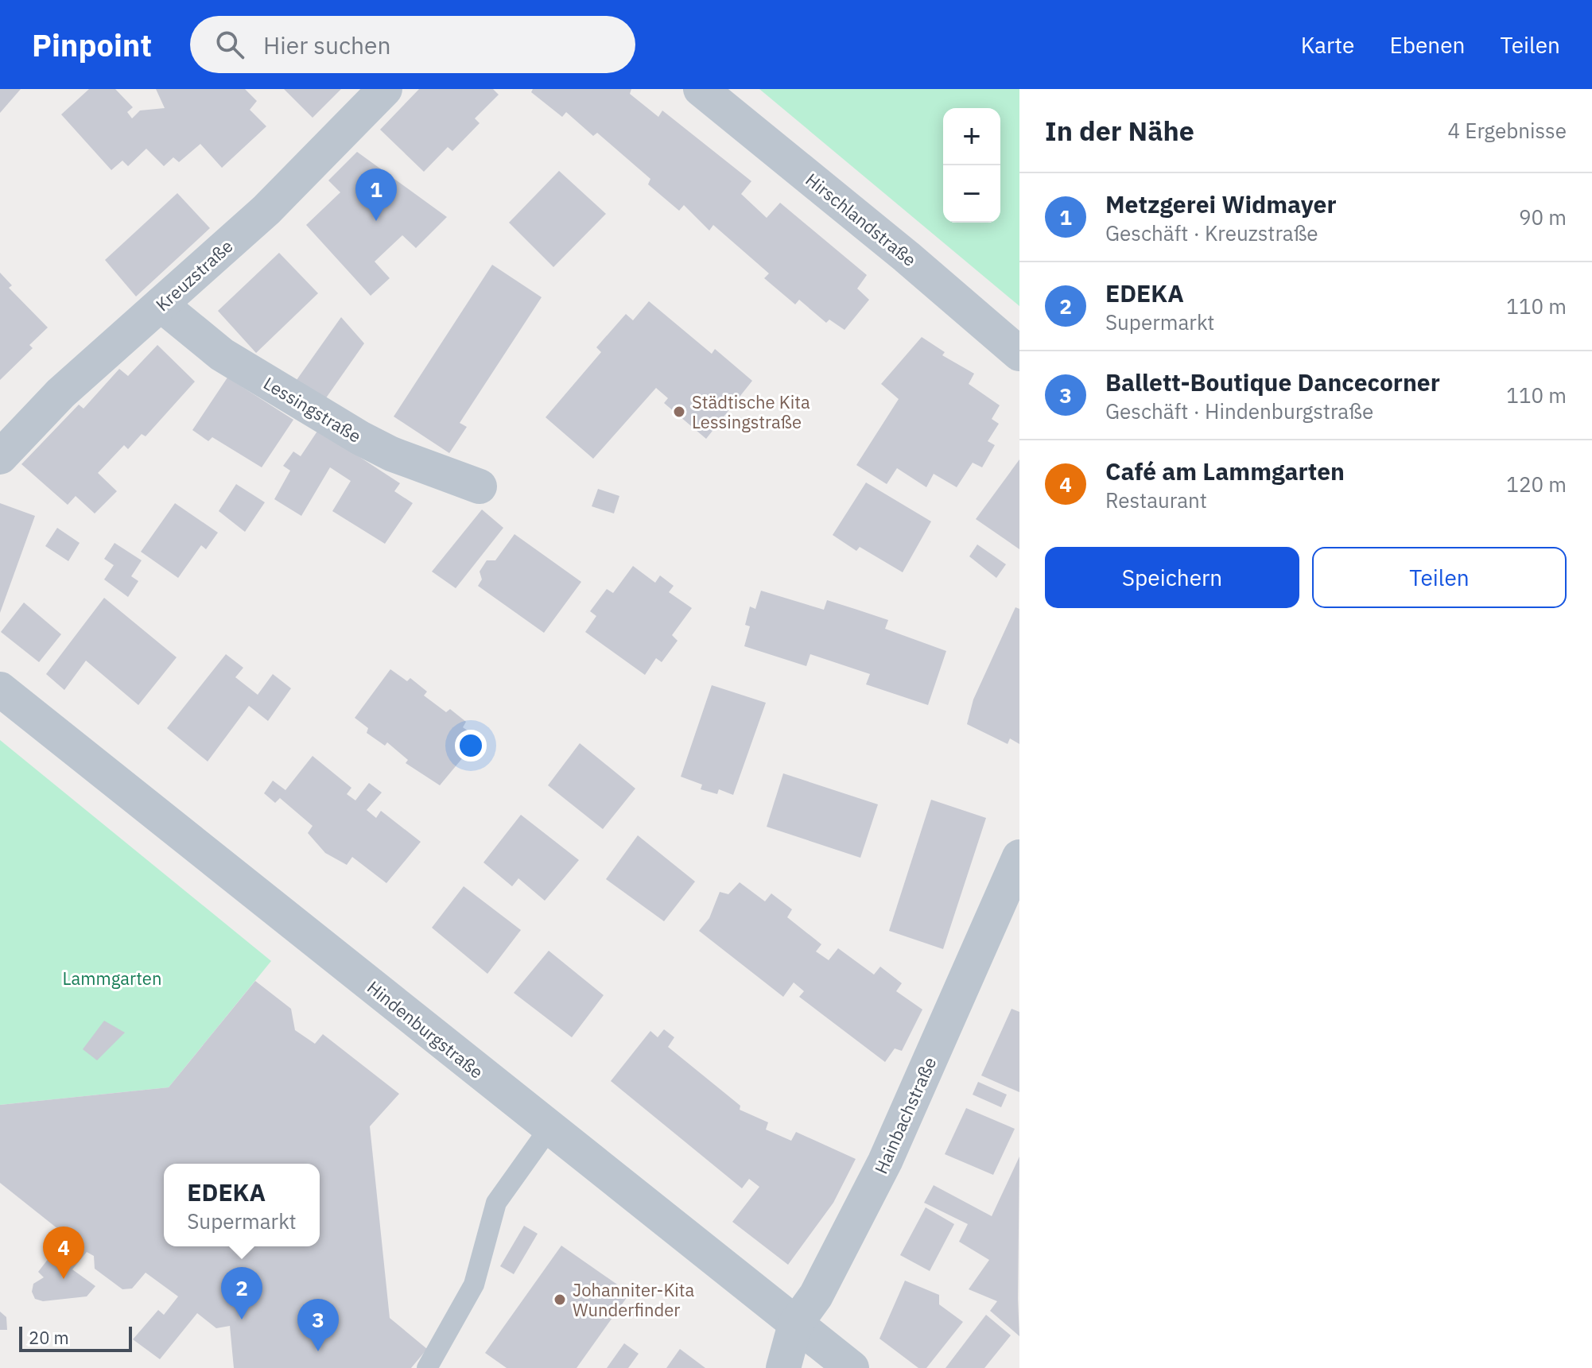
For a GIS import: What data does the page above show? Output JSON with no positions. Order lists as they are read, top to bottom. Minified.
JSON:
{"streets":{"street":["Hirschlandstraße","Kreuzstraße","Lessingstraße","Hindenburgstraße","Hainbachstraße"]},"crossings":[["Kreuzstraße","Lessingstraße"],["Hindenburgstraße","Hainbachstraße"]],"parks":["Lammgarten"],"places":["Städtische Kita Lessingstraße","Johanniter-Kita Wunderfinder"],"scale_bar":"20 m","page":{"header":"Pinpoint","search":"Hier suchen","nav":["Karte","Ebenen","Teilen"],"heading":["In der Nähe","4 Ergebnisse"],"map_buttons":["+","−"],"pins":["1","4","2","3"],"list":[{"mark":"1","name":"Metzgerei Widmayer","note":"Geschäft · Kreuzstraße","value":"90 m"},{"mark":"2","name":"EDEKA","note":"Supermarkt","value":"110 m"},{"mark":"3","name":"Ballett-Boutique Dancecorner","note":"Geschäft · Hindenburgstraße","value":"110 m"},{"mark":"4","name":"Café am Lammgarten","note":"Restaurant","value":"120 m"}],"buttons":["Speichern","Teilen"],"popup":["EDEKA","Supermarkt"],"scale":"20 m"}}
